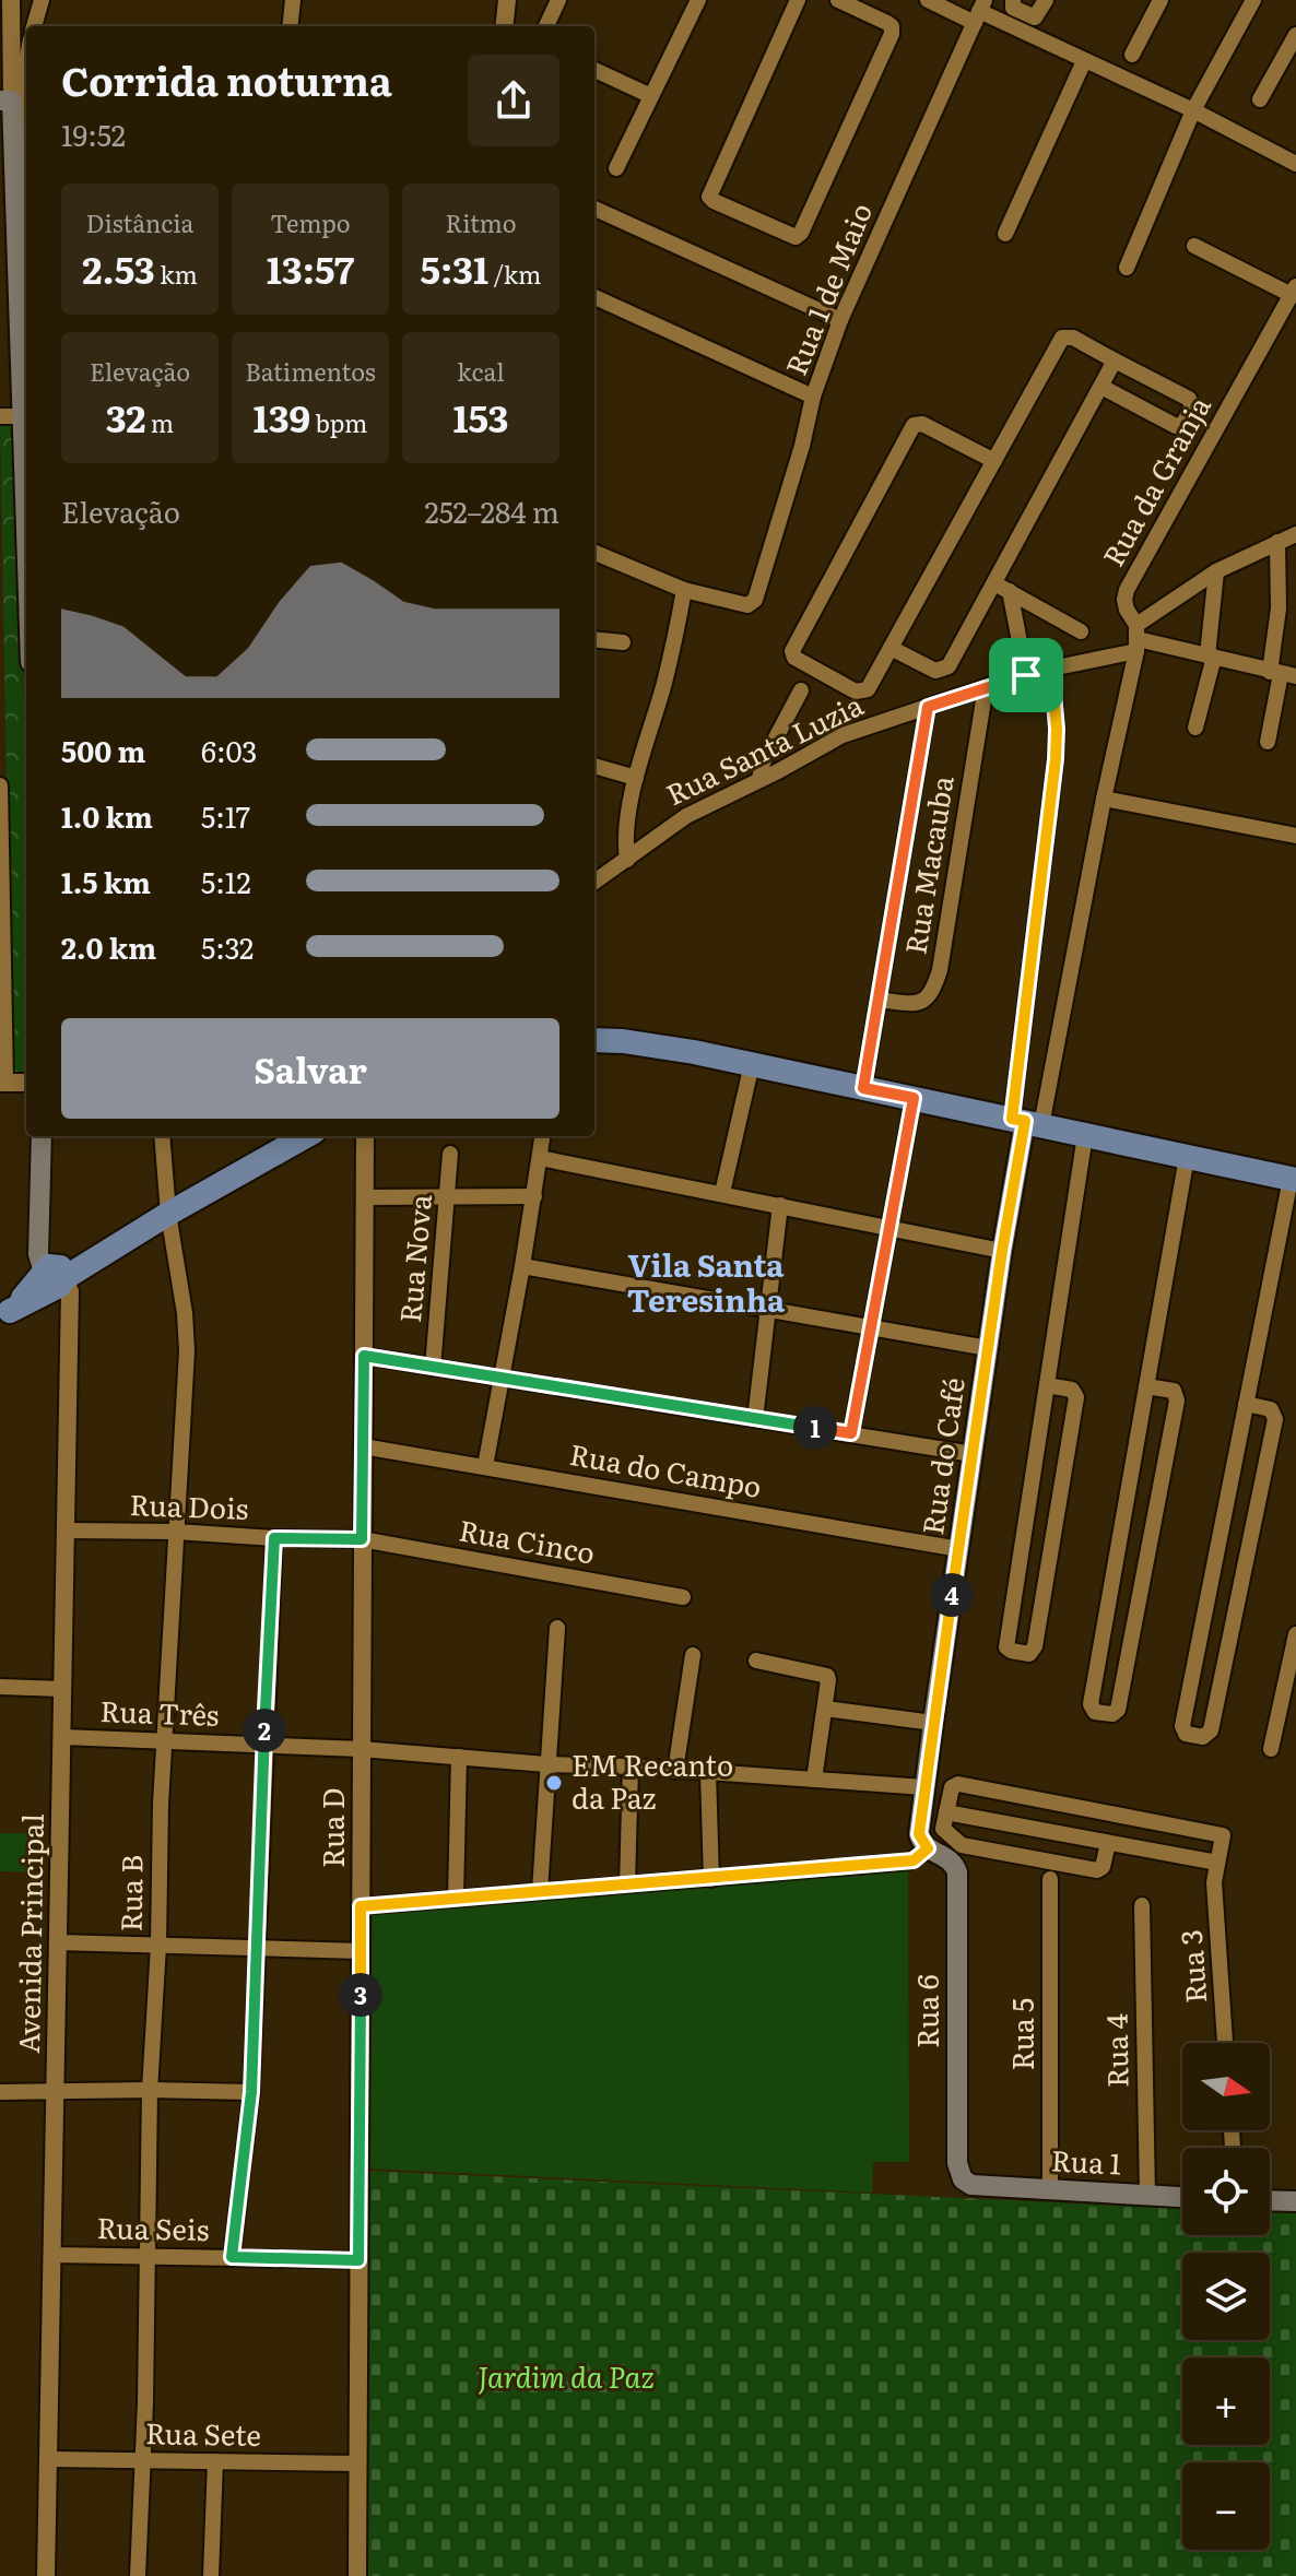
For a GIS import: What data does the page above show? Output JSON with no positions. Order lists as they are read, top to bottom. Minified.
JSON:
{"streets":{"main road":["Rua do Café","Rua 6","Rua 1"],"street":["Rua 1 de Maio","Rua da Granja","Rua Santa Luzia","Rua Macauba","Rua Nova","Rua do Campo","Rua Dois","Rua Cinco","Rua Três","Rua D","Rua B","Avenida Principal","Rua 3","Rua 5","Rua 4","Rua Seis","Rua Sete"]},"crossings":[["Rua 1 de Maio","Rua Santa Luzia"],["Rua da Granja","Rua Santa Luzia"],["Rua da Granja","Rua do Café"],["Rua Santa Luzia","Rua Macauba"],["Rua do Café","Rua do Campo"],["Rua do Café","Rua 6"],["Rua do Campo","Rua D"],["Rua Dois","Rua Cinco"],["Rua Dois","Rua D"],["Rua Dois","Rua B"],["Rua Dois","Avenida Principal"],["Rua Cinco","Rua D"],["Rua Três","Rua D"],["Rua Três","Rua B"],["Rua Três","Avenida Principal"],["Rua D","Rua Seis"],["Rua D","Rua Sete"],["Rua B","Rua Seis"],["Rua B","Rua Sete"],["Avenida Principal","Rua Seis"],["Avenida Principal","Rua Sete"],["Rua 6","Rua 1"],["Rua 5","Rua 1"],["Rua 4","Rua 1"]],"districts":["Vila Santa Teresinha"],"parks":["Jardim da Paz"],"places":["EM Recanto da Paz"],"north":"right","page":{"heading":["Corrida noturna","19:52"],"stats":[["Distância","2.53 km"],["Tempo","13:57"],["Ritmo","5:31 /km"],["Elevação","32 m"],["Batimentos","139 bpm"],["kcal","153"]],"chart":["Elevação","252–284 m"],"list":[{"name":"500 m","note":"6:03"},{"name":"1.0 km","note":"5:17"},{"name":"1.5 km","note":"5:12"},{"name":"2.0 km","note":"5:32"}],"buttons":"Salvar","pins":["1","4","2","3"],"map_buttons":["+","−"]}}
